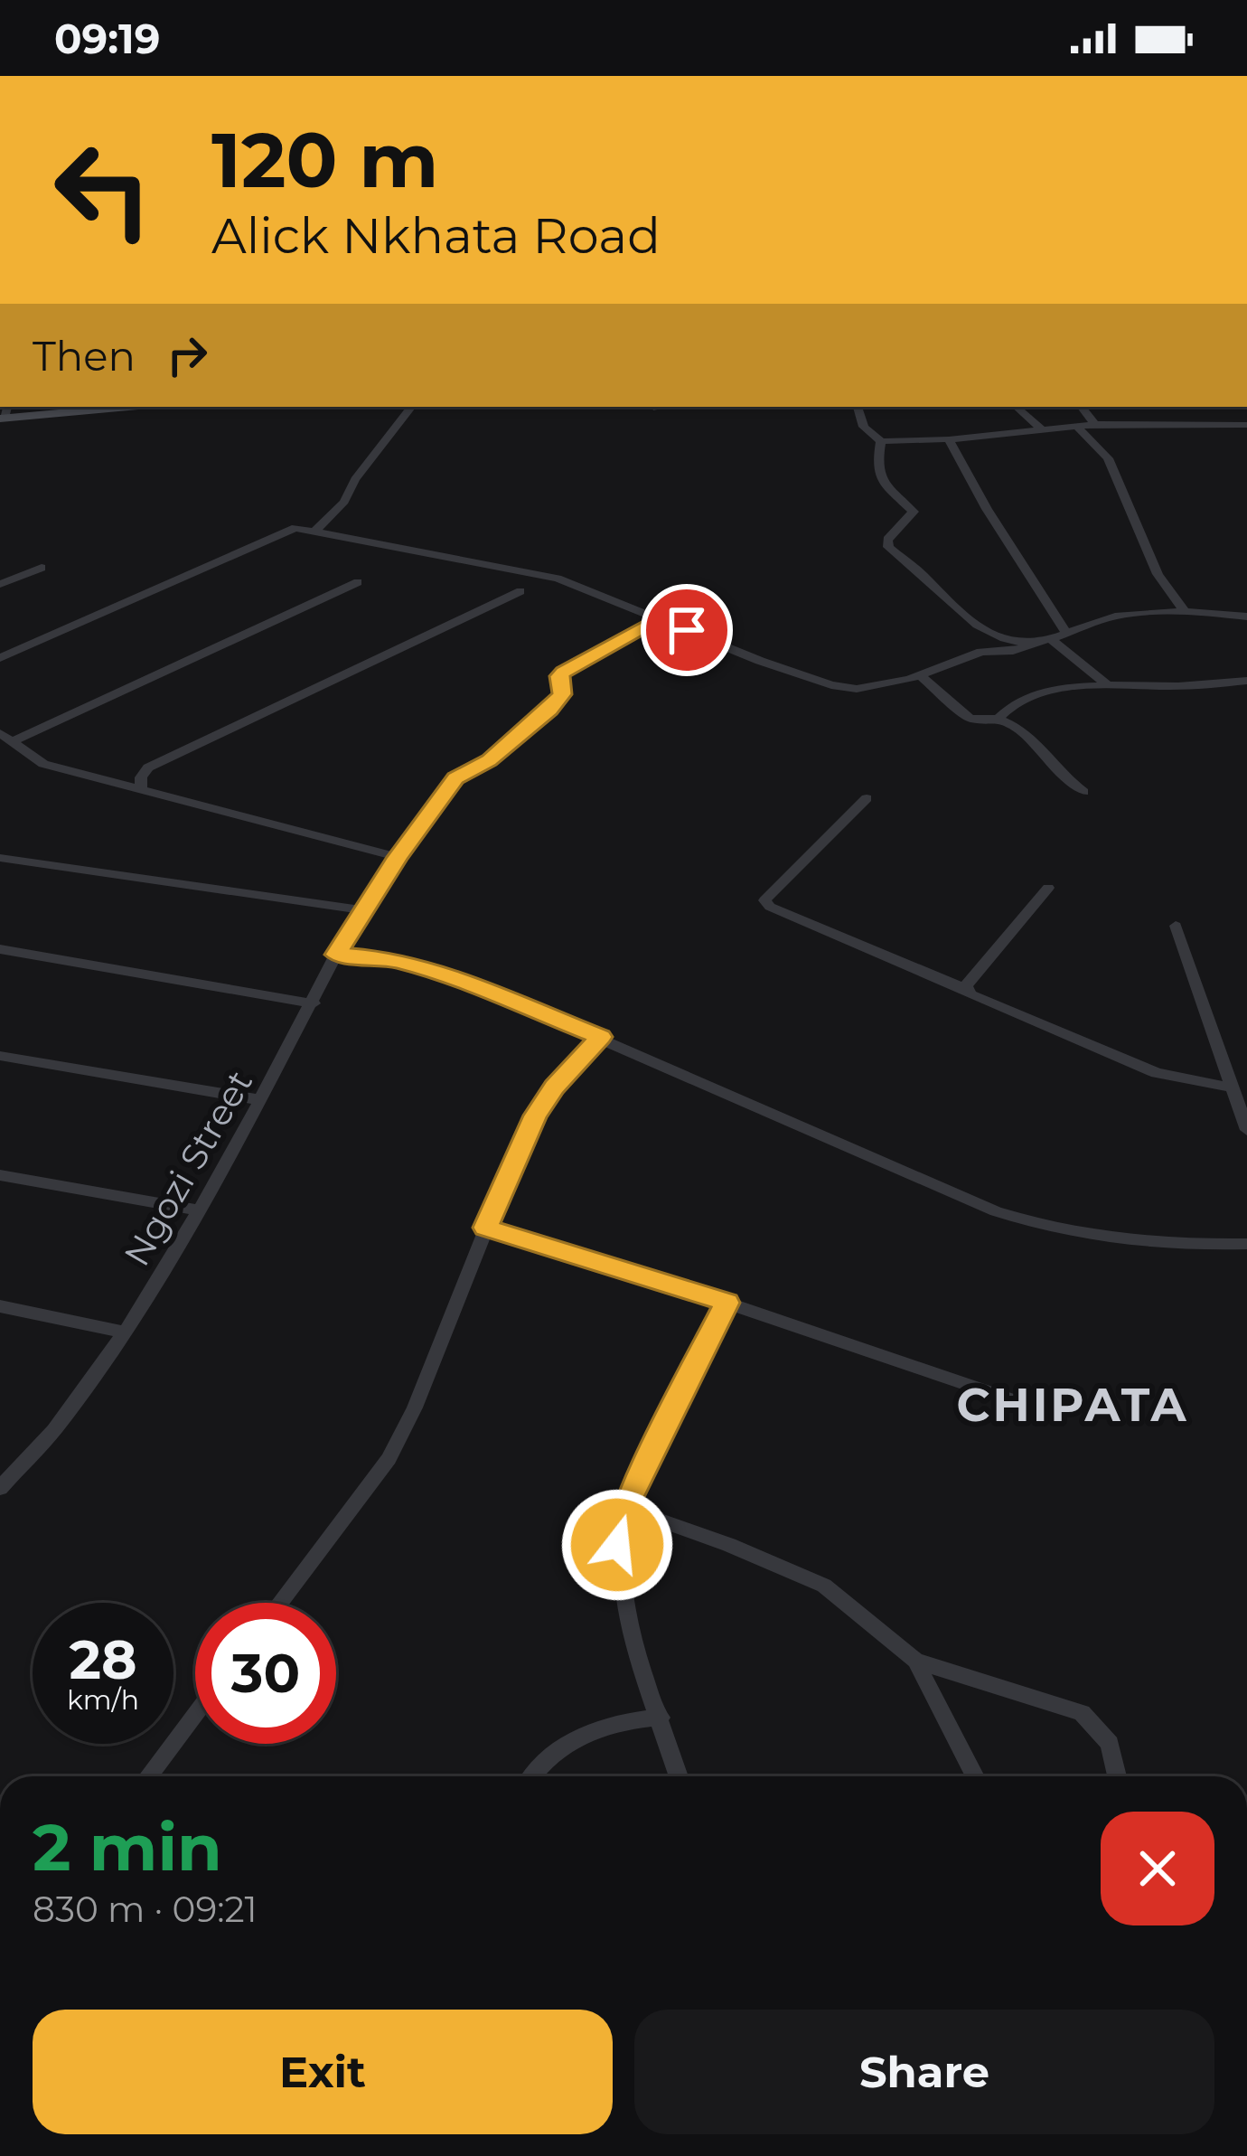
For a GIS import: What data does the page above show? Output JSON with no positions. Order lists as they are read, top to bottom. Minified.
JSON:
{"streets":{"street":["Ngozi Street"]},"districts":["CHIPATA"],"page":{"status":"09:19","turn":["120 m","Alick Nkhata Road"],"then":"Then","speed":"28 km/h","limit":"30","heading":["2 min","830 m · 09:21"],"buttons":["Exit","Share"]}}
